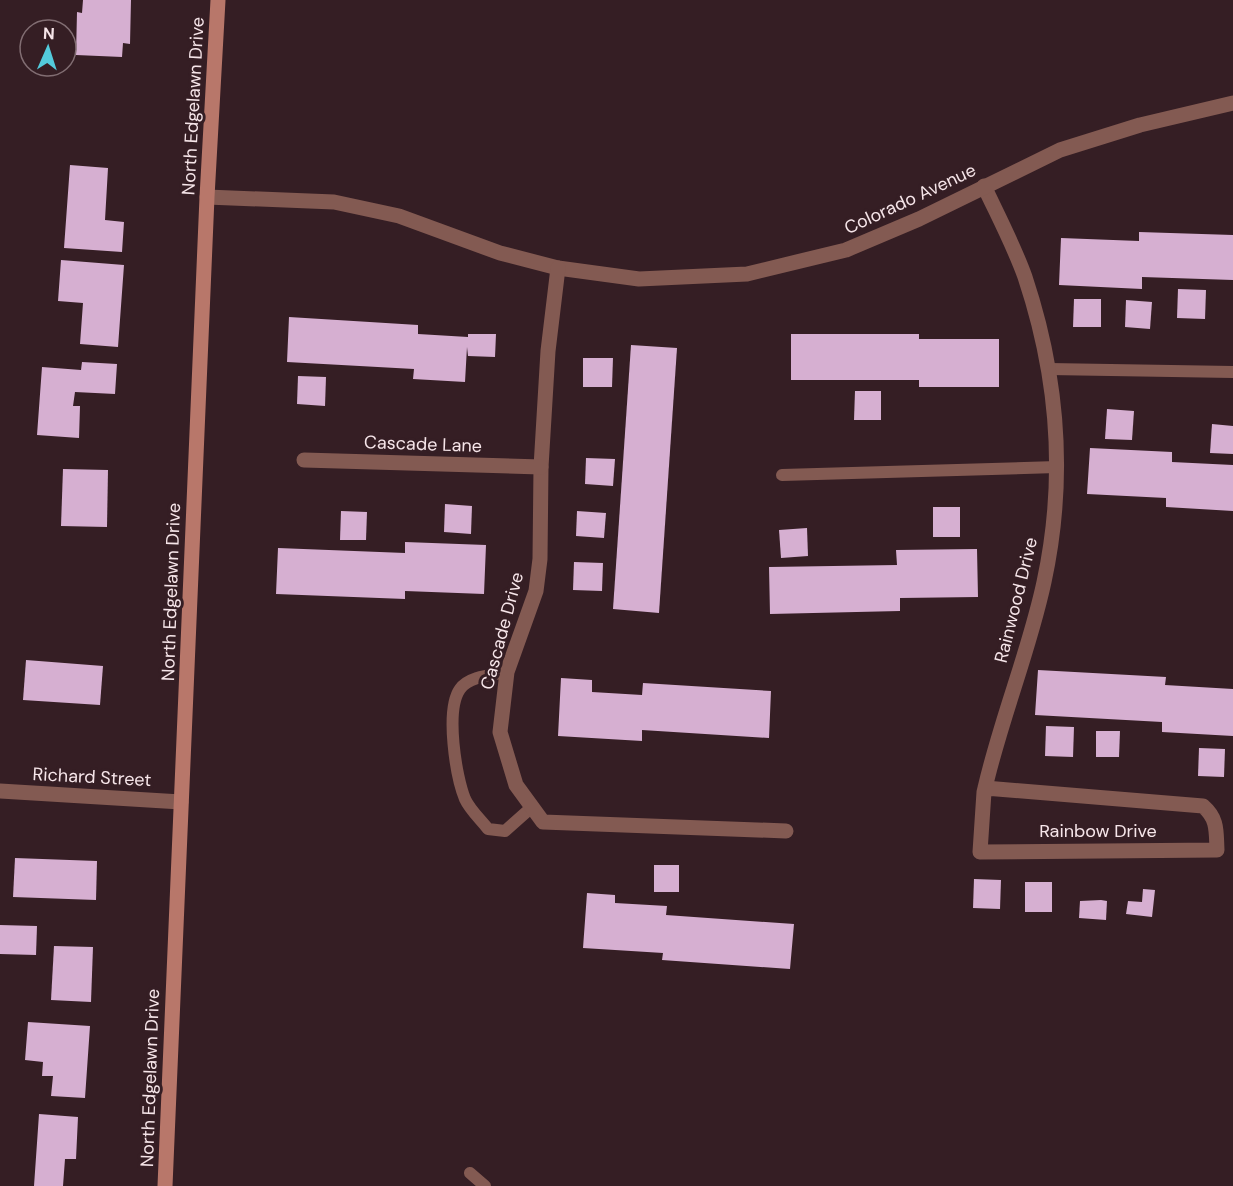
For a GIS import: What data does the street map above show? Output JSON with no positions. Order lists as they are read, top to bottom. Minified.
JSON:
{"streets":{"street":["North Edgelawn Drive","Colorado Avenue","Cascade Lane","Rainwood Drive","Cascade Drive","Richard Street","Rainbow Drive"]},"crossings":[["North Edgelawn Drive","Colorado Avenue"],["North Edgelawn Drive","Richard Street"],["Colorado Avenue","Rainwood Drive"],["Colorado Avenue","Cascade Drive"],["Cascade Lane","Cascade Drive"],["Rainwood Drive","Rainbow Drive"]],"north":"top"}
